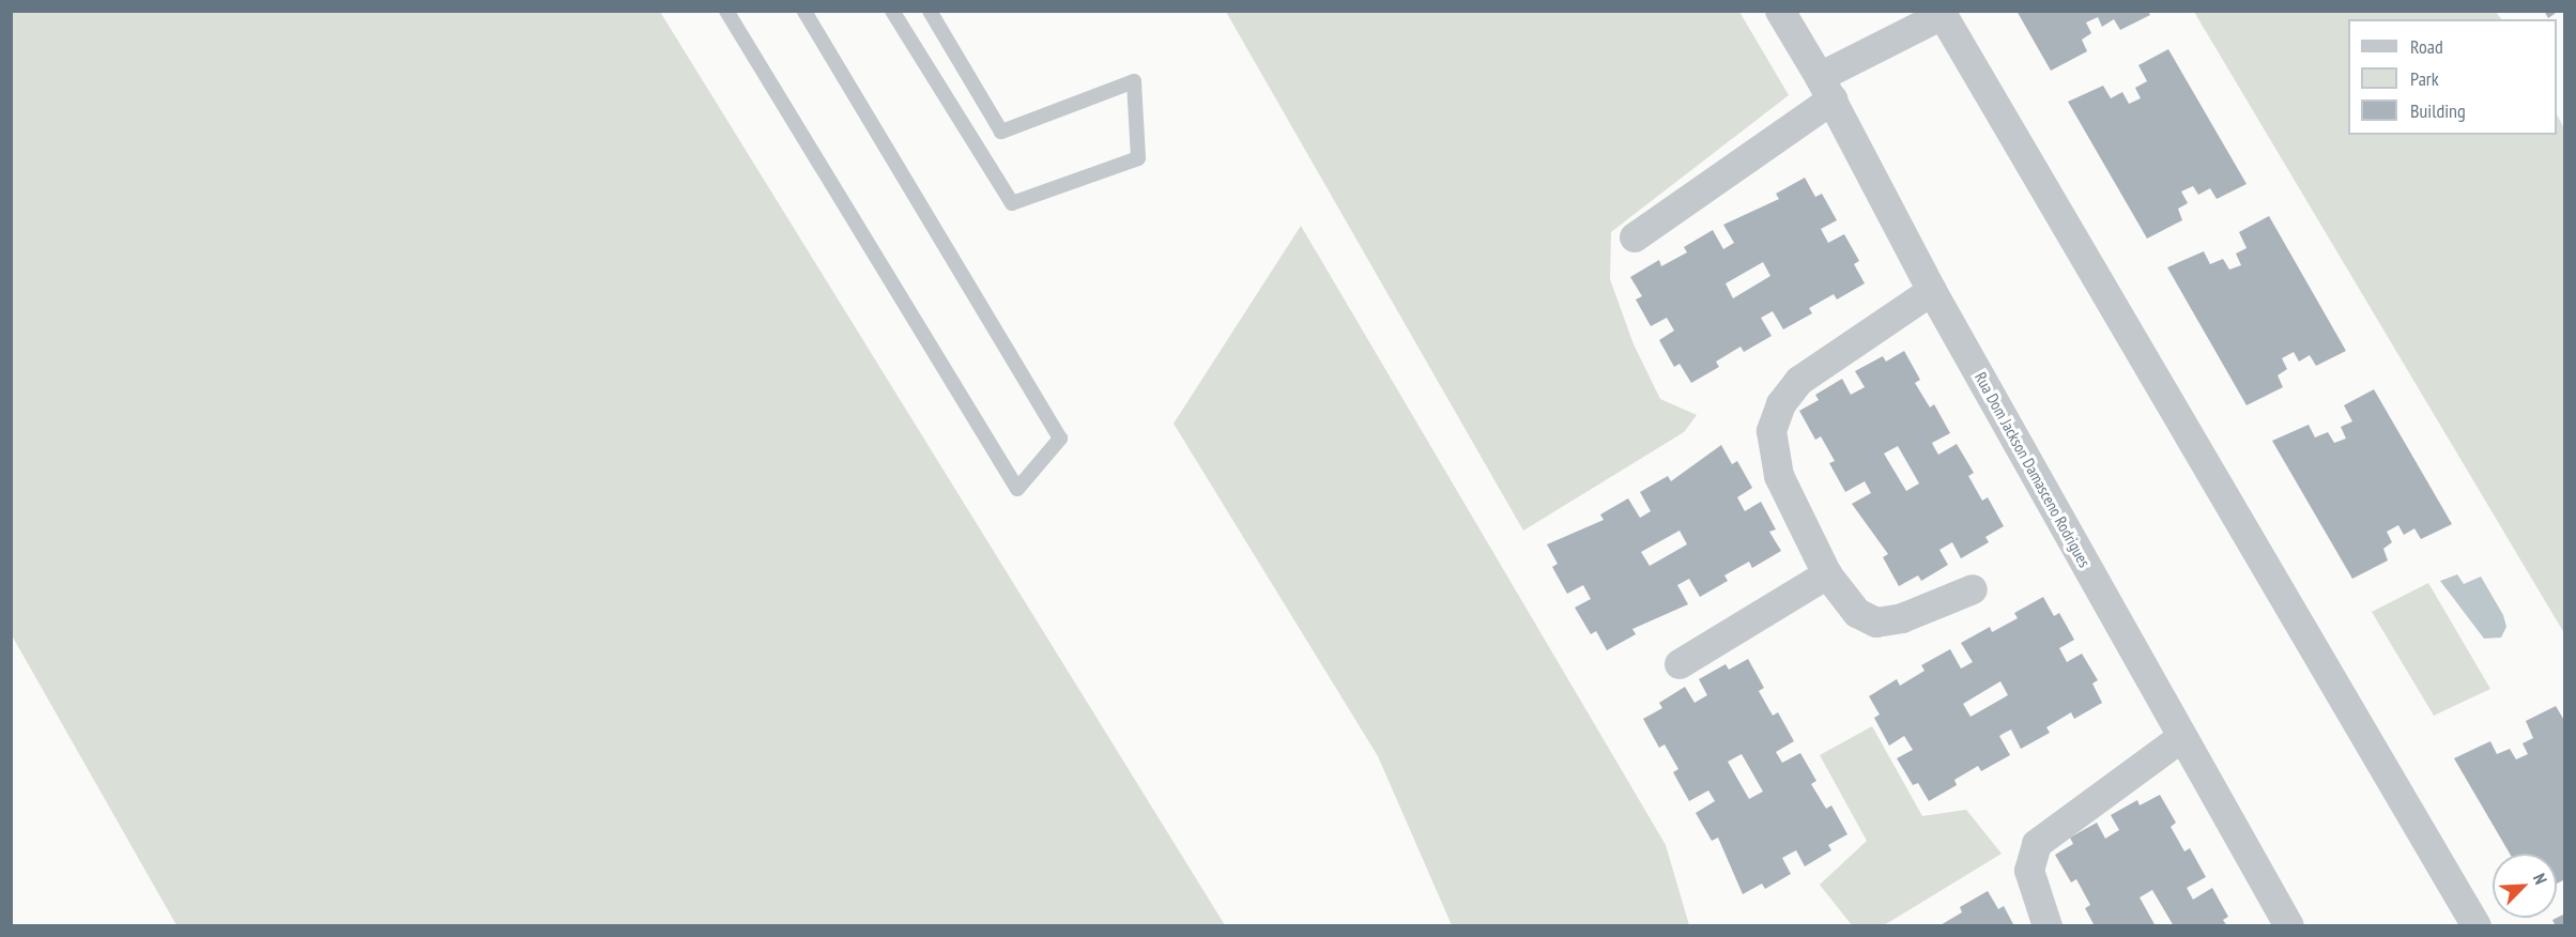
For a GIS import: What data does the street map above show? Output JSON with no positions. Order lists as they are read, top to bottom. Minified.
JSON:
{"streets":{"street":["Rua Dom Jackson Damasceno Rodrigues"]},"legend":["Road","Park","Building"],"north":"top right"}
